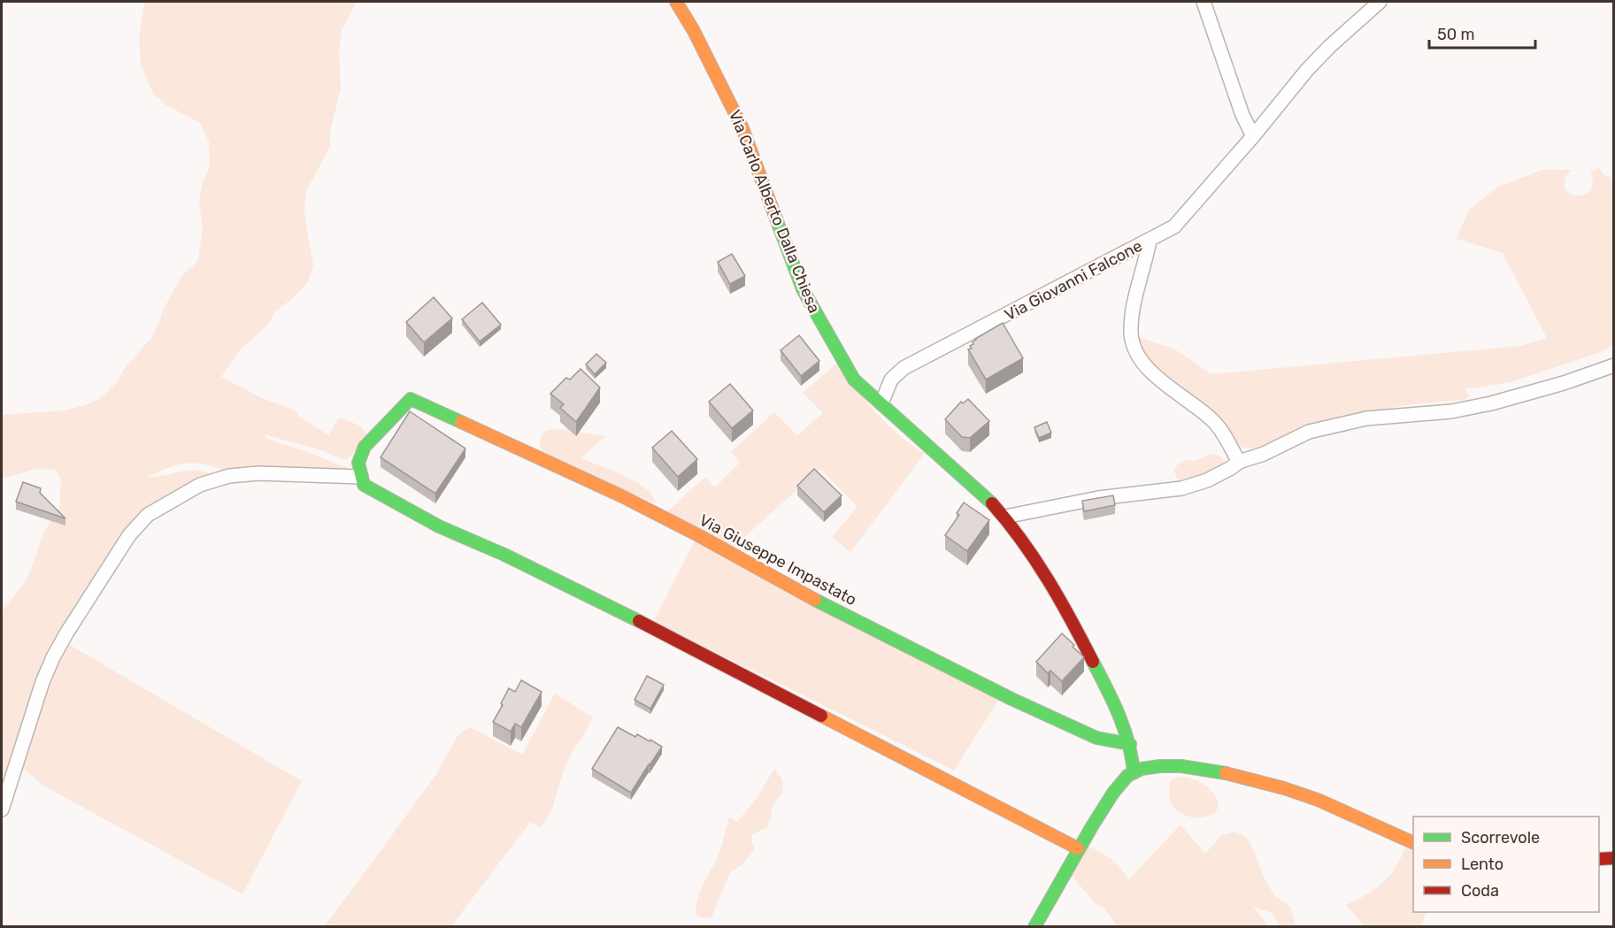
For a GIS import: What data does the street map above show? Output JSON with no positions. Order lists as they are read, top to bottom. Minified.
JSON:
{"streets":{"street":["Via Carlo Alberto Dalla Chiesa","Via Giovanni Falcone","Via Giuseppe Impastato"]},"crossings":[["Via Carlo Alberto Dalla Chiesa","Via Giovanni Falcone"],["Via Carlo Alberto Dalla Chiesa","Via Giuseppe Impastato"]],"legend":["Scorrevole","Lento","Coda"],"scale_bar":"50 m"}
